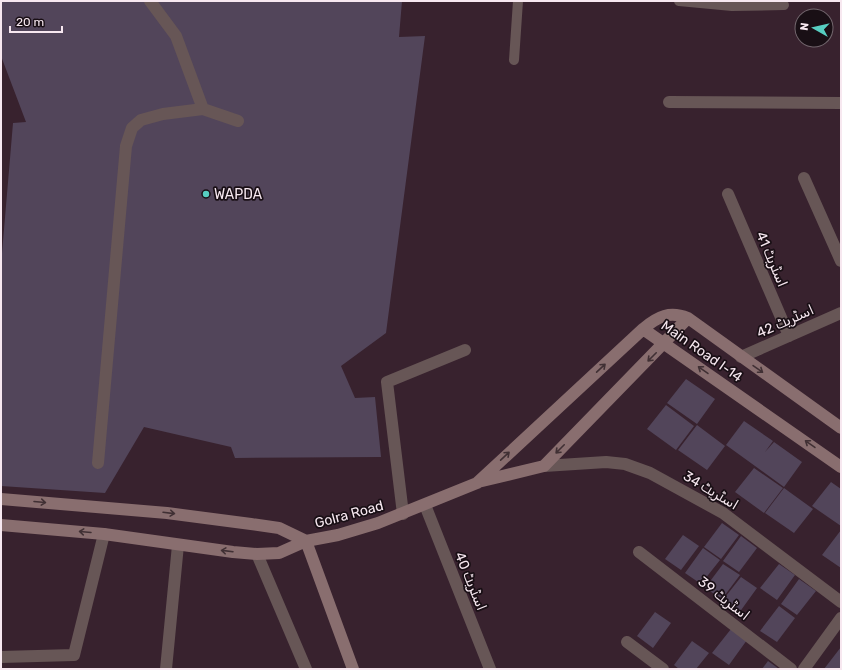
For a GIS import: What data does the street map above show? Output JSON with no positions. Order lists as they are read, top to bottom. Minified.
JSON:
{"streets":{"main road":["Main Road I-14","Golra Road"],"street":["اسٹریٹ 41","اسٹریٹ 42","اسٹریٹ 34","اسٹریٹ 40","اسٹریٹ 39"]},"crossings":[["اسٹریٹ 41","اسٹریٹ 42"],["اسٹریٹ 42","Main Road I-14"],["Main Road I-14","Golra Road"],["Golra Road","اسٹریٹ 40"]],"places":["WAPDA"],"scale_bar":"20 m","north":"left"}
